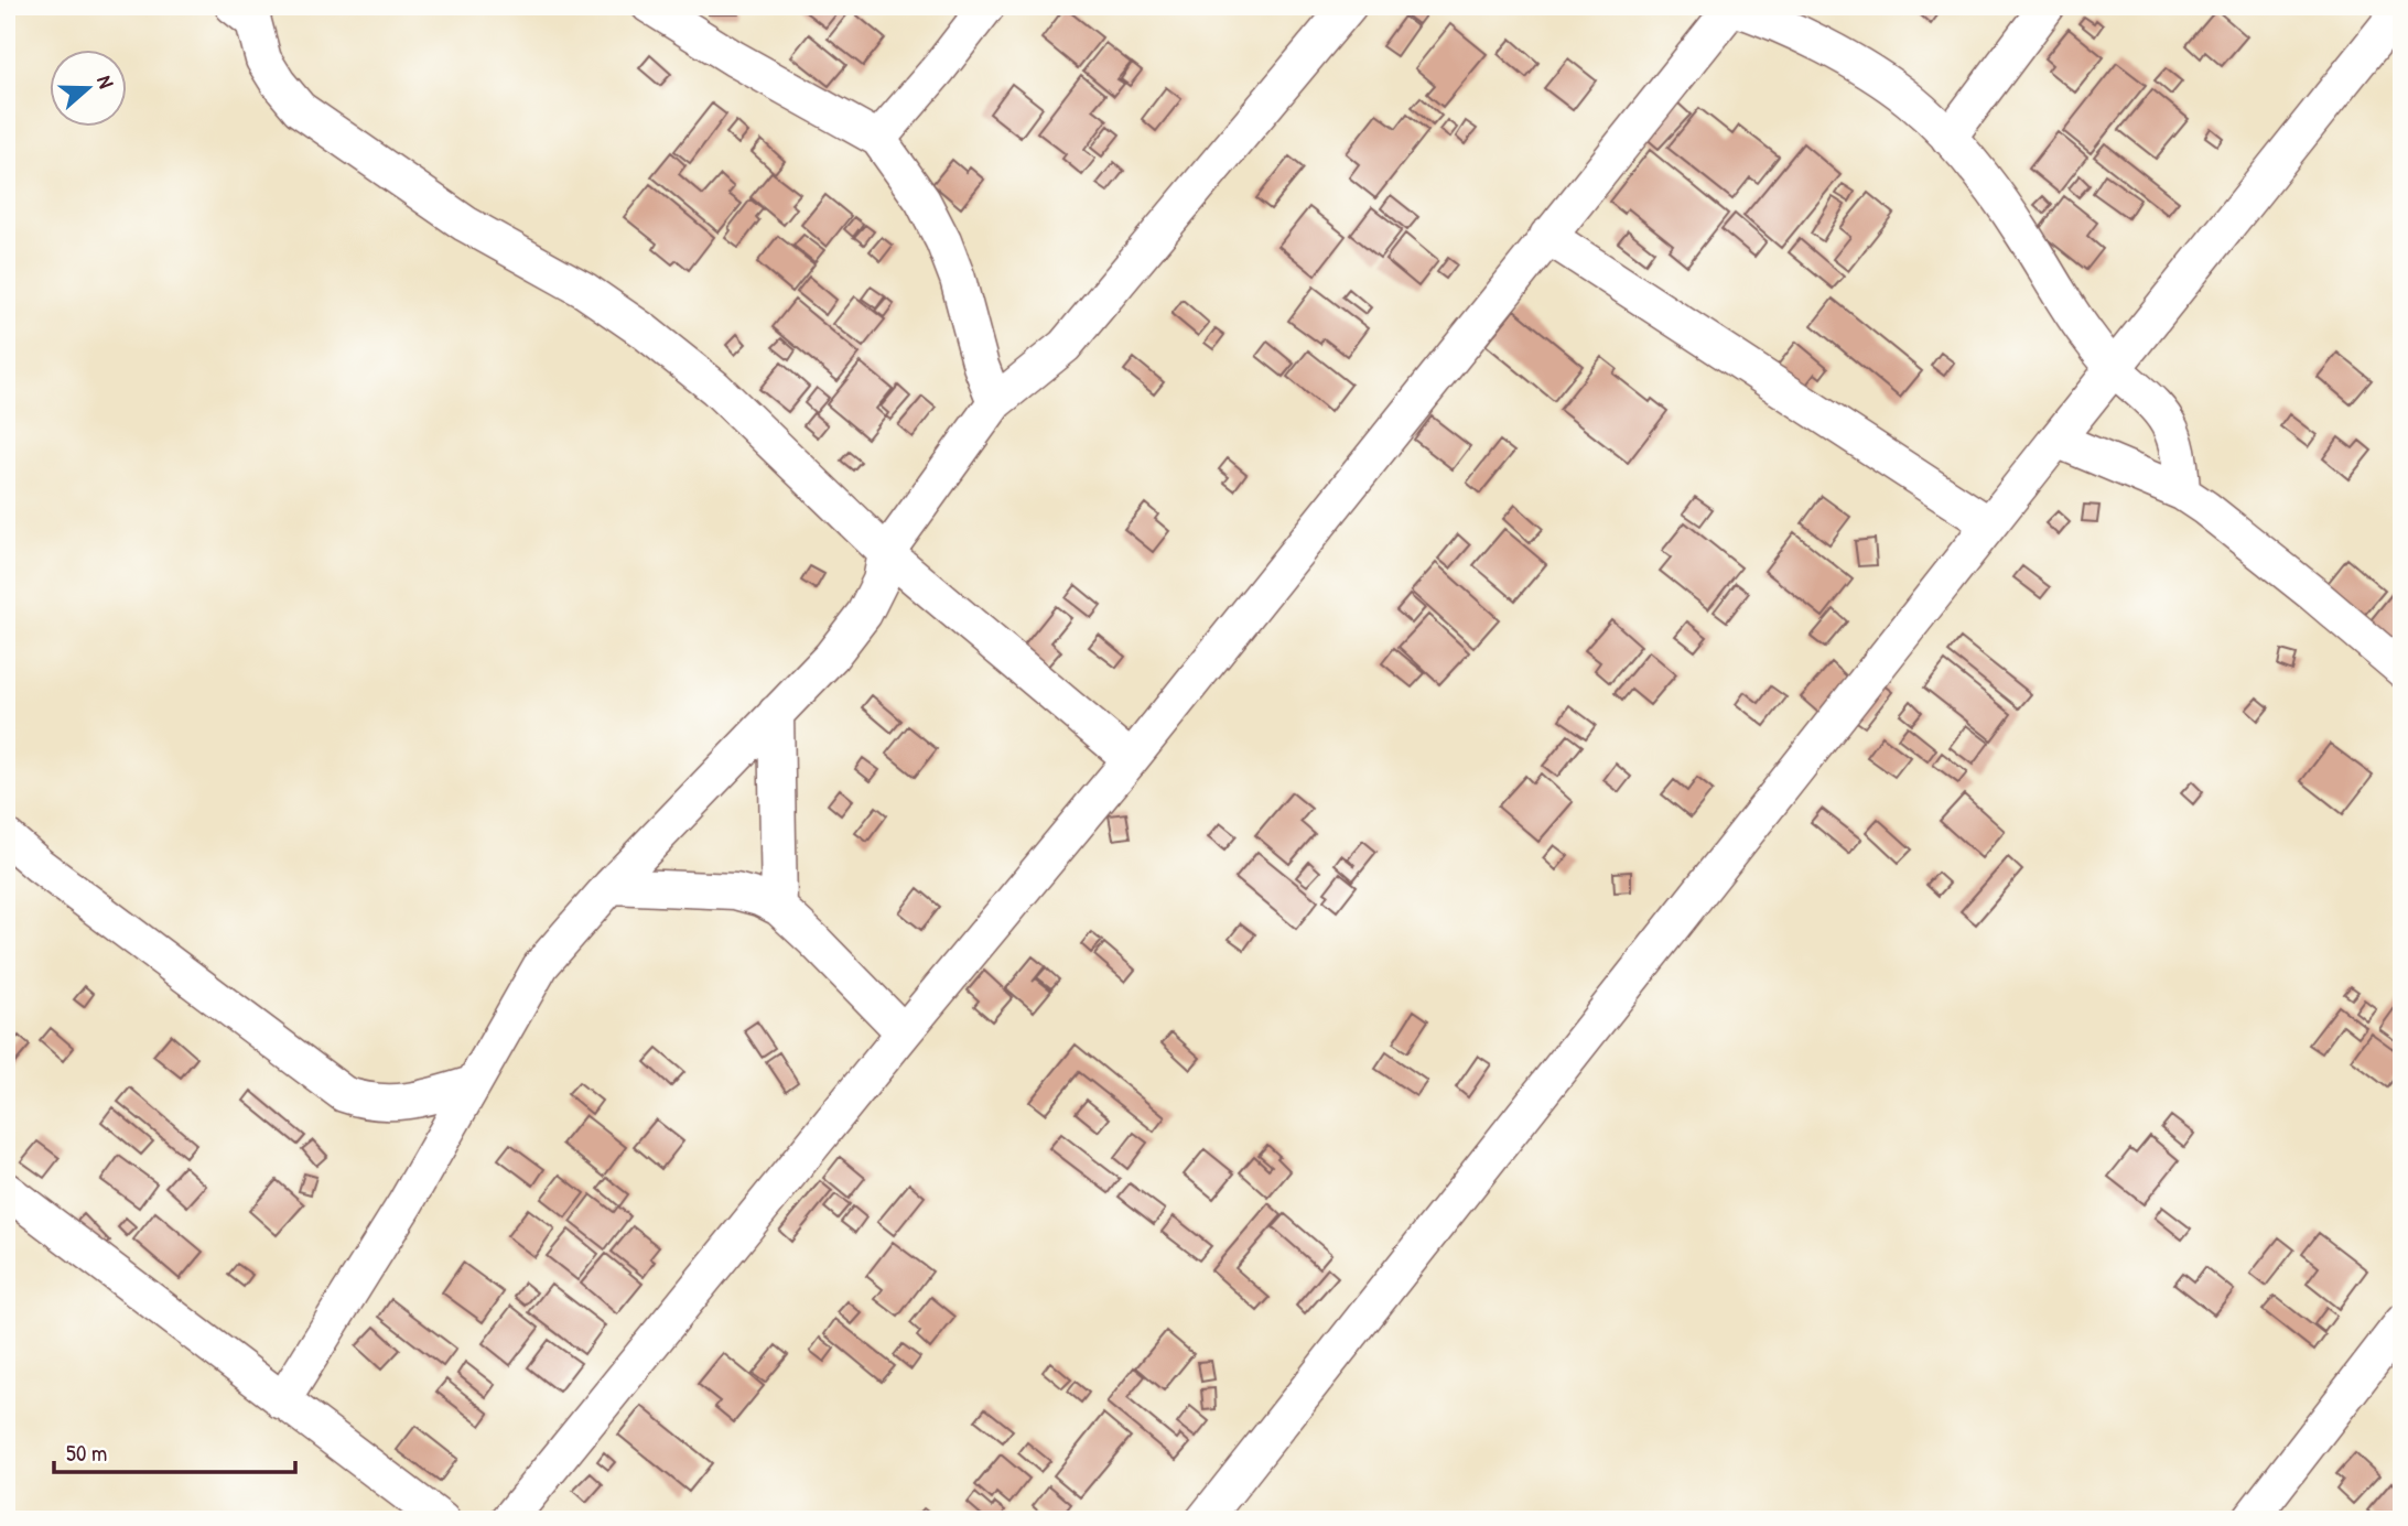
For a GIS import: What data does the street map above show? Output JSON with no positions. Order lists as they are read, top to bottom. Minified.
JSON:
{"scale_bar":"50 m","north":"right"}
